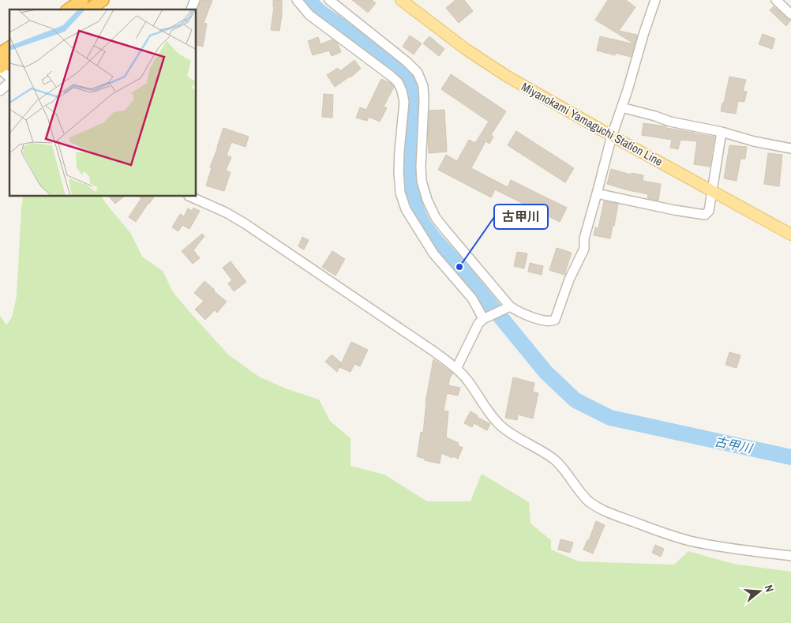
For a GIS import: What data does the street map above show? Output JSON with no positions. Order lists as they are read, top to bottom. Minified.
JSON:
{"streets":{"main road":["Miyanokami Yamaguchi Station Line"]},"water":["古甲川"],"places":["古甲川"],"north":"right"}
